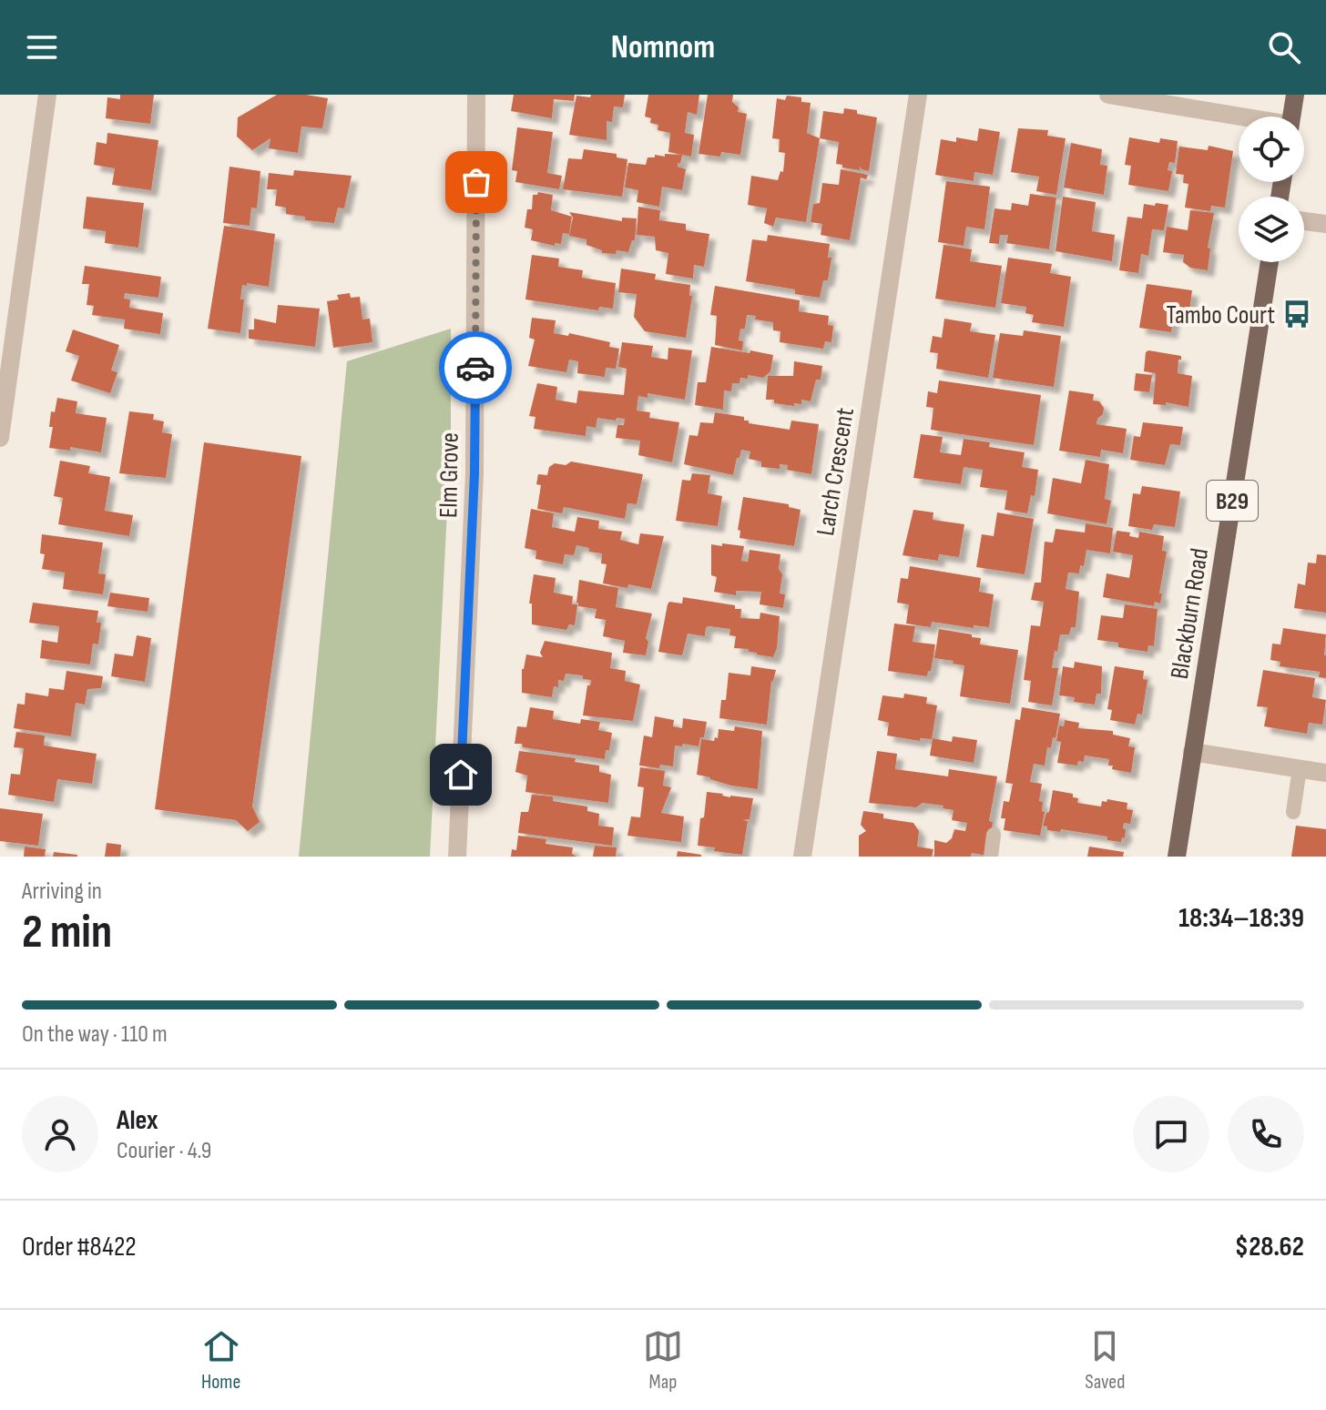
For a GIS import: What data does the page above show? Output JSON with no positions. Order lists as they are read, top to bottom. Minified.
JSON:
{"streets":{"main road":["B29","Blackburn Road"],"street":["Larch Crescent","Elm Grove"]},"places":{"bus stop":["Tambo Court"]},"page":{"header":"Nomnom","heading":["2 min","Arriving in","18:34–18:39"],"panel":["Alex","Courier · 4.9","Order #8422","$28.62"],"bar":"On the way · 110 m","tabs":["Home","Map","Saved"]}}
